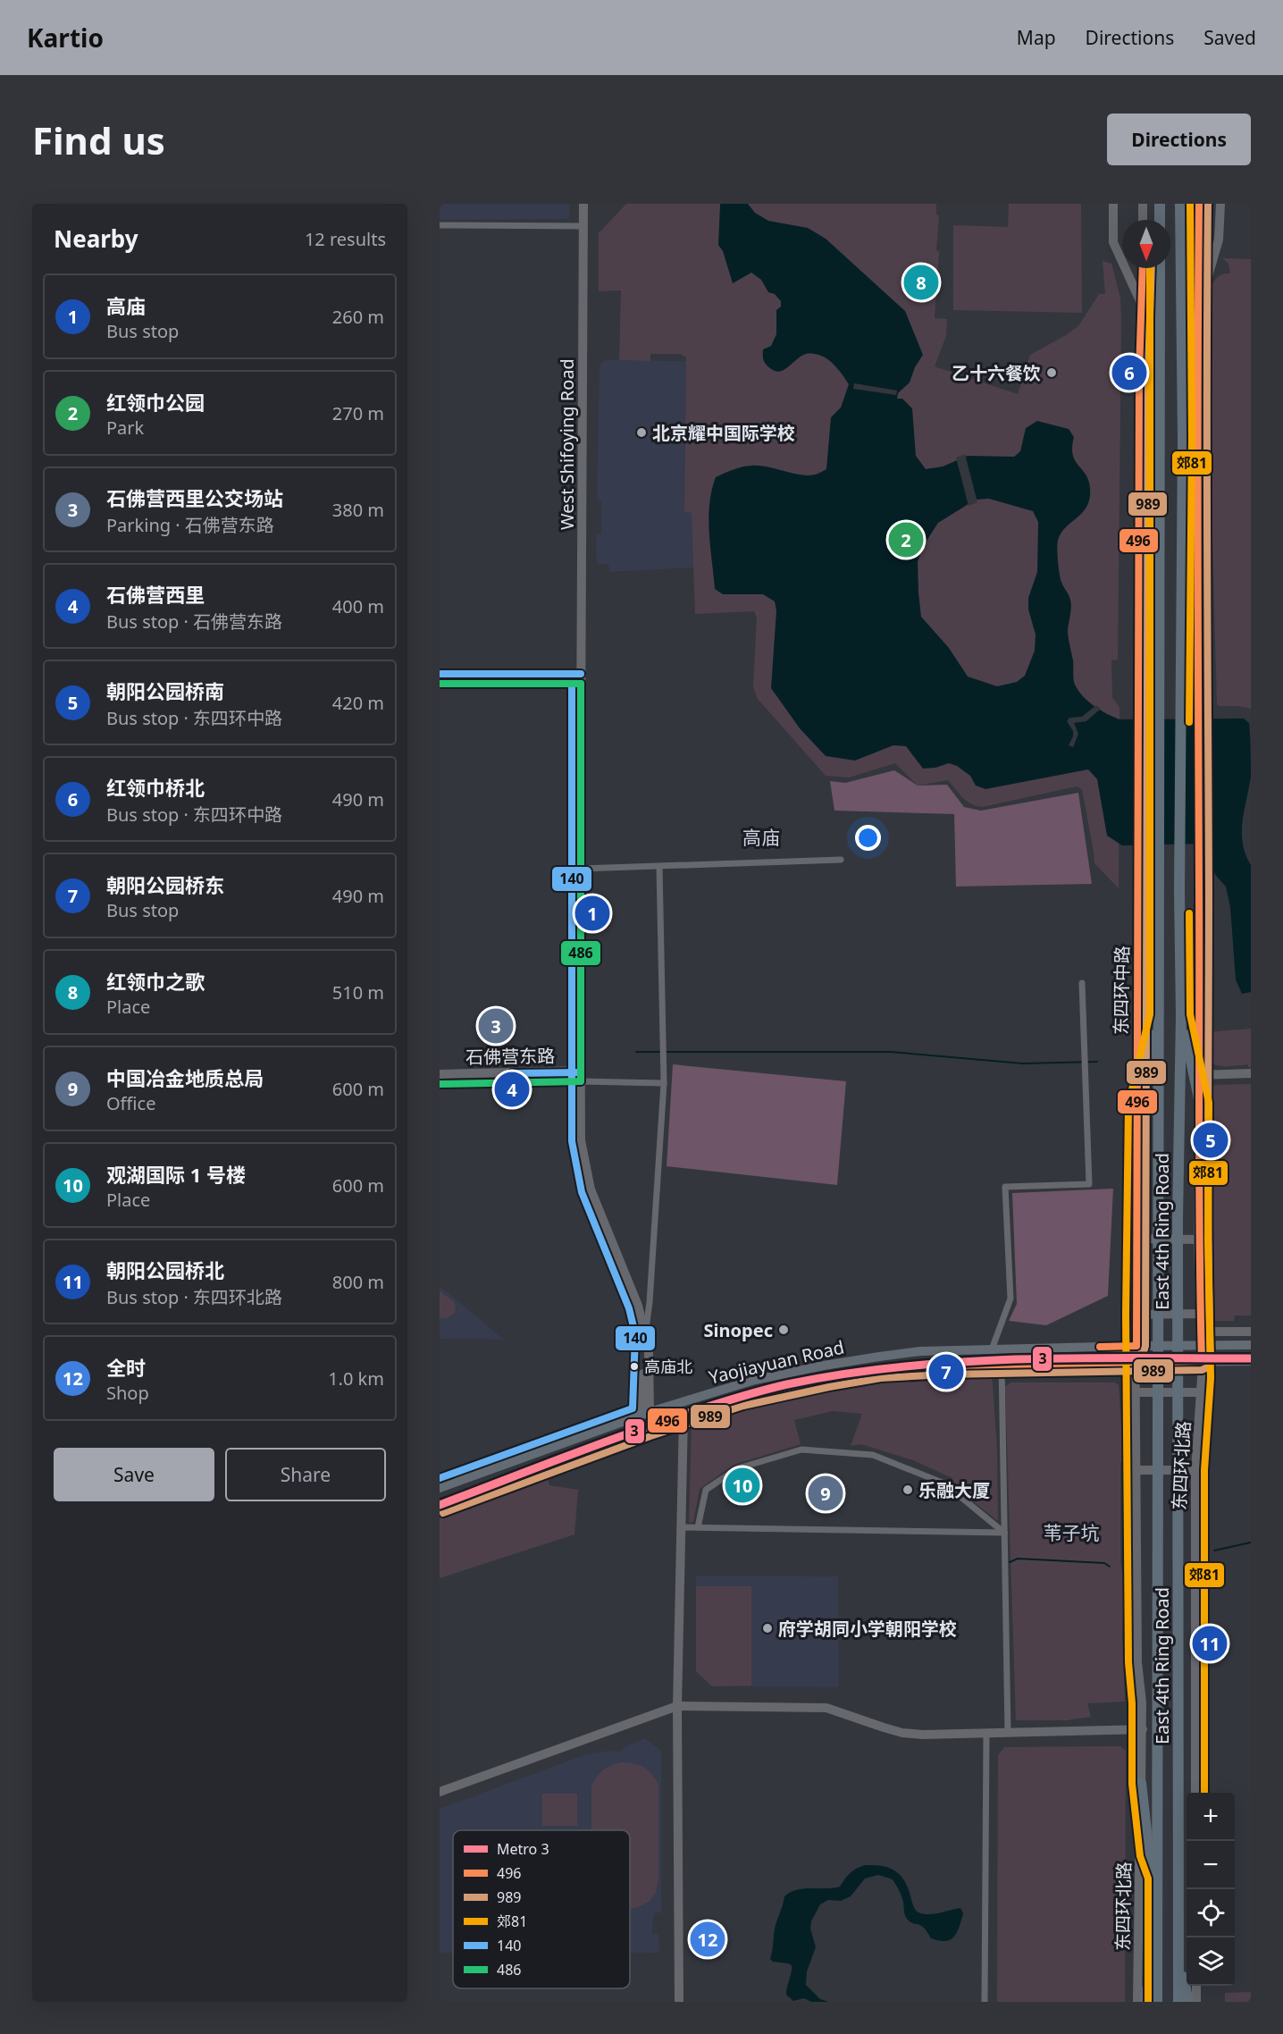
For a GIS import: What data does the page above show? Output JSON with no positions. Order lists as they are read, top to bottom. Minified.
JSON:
{"streets":{"highway":["East 4th Ring Road"],"main road":["Yaojiayuan Road"],"street":["West Shifoying Road","东四环中路","石佛营东路","东四环北路"]},"crossings":[["West Shifoying Road","石佛营东路"],["West Shifoying Road","Yaojiayuan Road"],["东四环中路","Yaojiayuan Road"],["东四环中路","东四环北路"],["Yaojiayuan Road","东四环北路"]],"districts":["高庙","苇子坑"],"places":["乙十六餐饮","北京耀中国际学校","Sinopec","高庙北","乐融大厦","府学胡同小学朝阳学校"],"lines":["transit line 496","transit line 989","transit line 郊81","transit line 140","transit line 486","metro line 3"],"legend":["Metro 3","496","989","郊81","140","486"],"north":"bottom","page":{"header":"Kartio","nav":["Map","Directions","Saved"],"buttons":["Directions",["Save","Share"]],"title":"Find us","heading":["Nearby","12 results"],"pins":["8","6","2","1","3","4","5","7","10","9","11","12"],"list":[{"mark":"1","name":"高庙","note":"Bus stop","value":"260 m"},{"mark":"2","name":"红领巾公园","note":"Park","value":"270 m"},{"mark":"3","name":"石佛营西里公交场站","note":"Parking · 石佛营东路","value":"380 m"},{"mark":"4","name":"石佛营西里","note":"Bus stop · 石佛营东路","value":"400 m"},{"mark":"5","name":"朝阳公园桥南","note":"Bus stop · 东四环中路","value":"420 m"},{"mark":"6","name":"红领巾桥北","note":"Bus stop · 东四环中路","value":"490 m"},{"mark":"7","name":"朝阳公园桥东","note":"Bus stop","value":"490 m"},{"mark":"8","name":"红领巾之歌","note":"Place","value":"510 m"},{"mark":"9","name":"中国冶金地质总局","note":"Office","value":"600 m"},{"mark":"10","name":"观湖国际 1 号楼","note":"Place","value":"600 m"},{"mark":"11","name":"朝阳公园桥北","note":"Bus stop · 东四环北路","value":"800 m"},{"mark":"12","name":"全时","note":"Shop","value":"1.0 km"}],"map_buttons":["+","−"]}}
